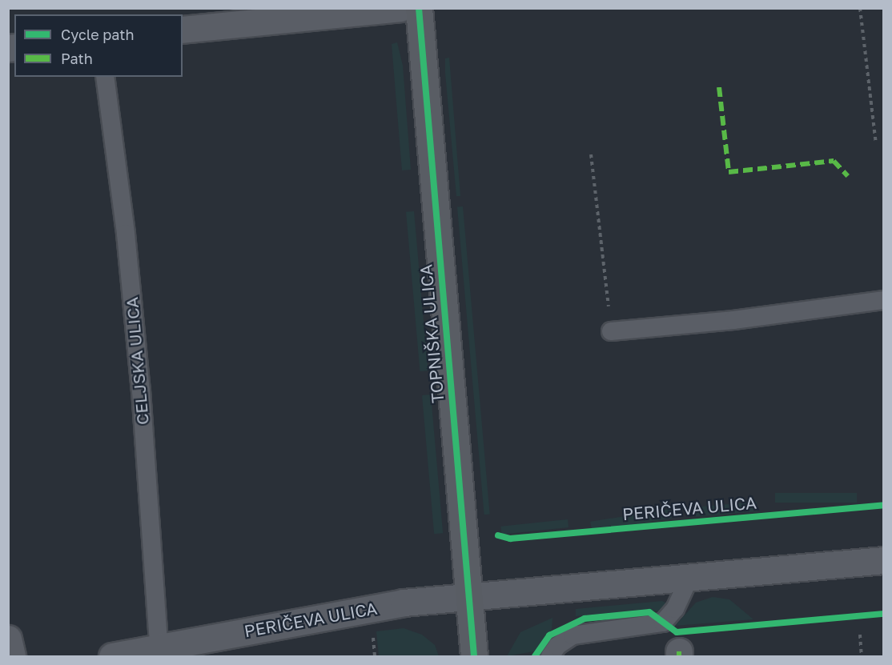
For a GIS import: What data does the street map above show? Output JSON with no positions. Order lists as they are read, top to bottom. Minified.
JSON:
{"streets":{"main road":["TOPNIŠKA ULICA"],"street":["PERIČEVA ULICA"],"lane":["CELJSKA ULICA"]},"crossings":[["TOPNIŠKA ULICA","PERIČEVA ULICA"],["CELJSKA ULICA","PERIČEVA ULICA"]],"legend":["Cycle path","Path"]}
